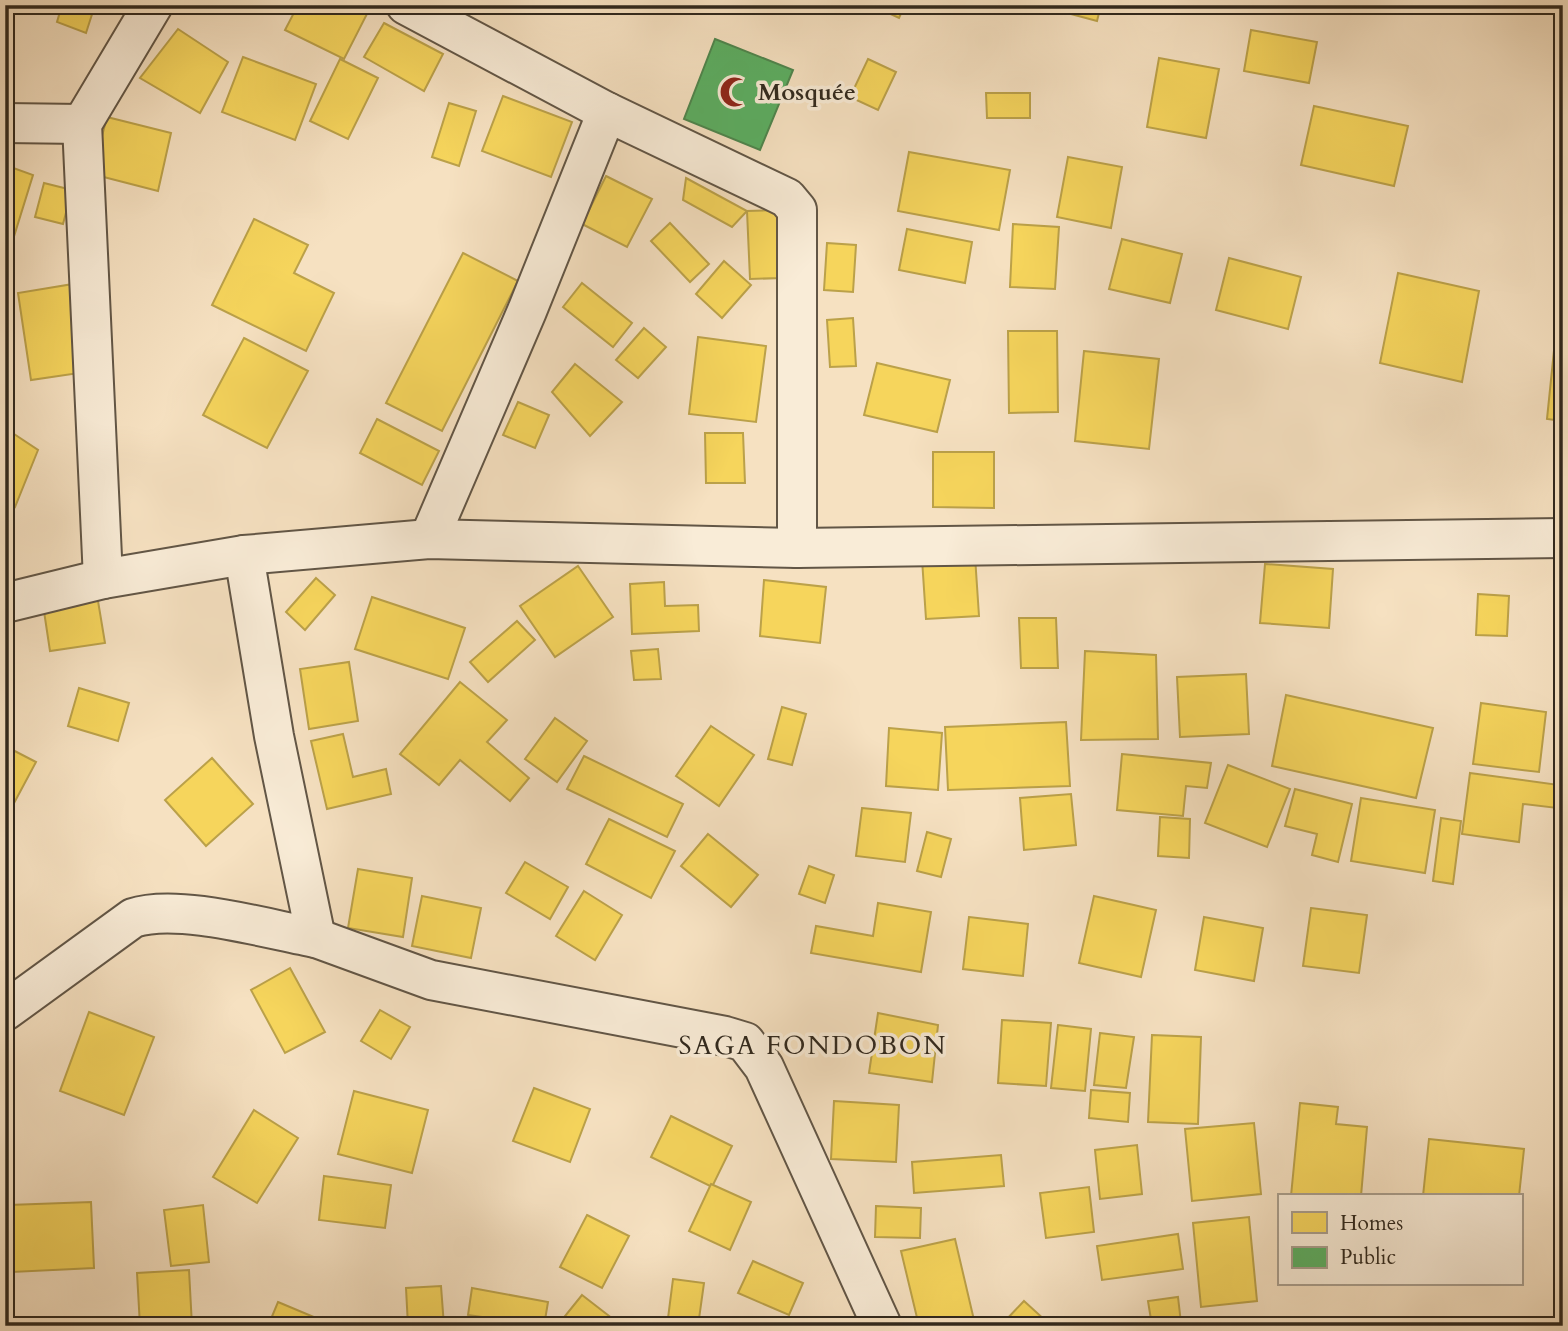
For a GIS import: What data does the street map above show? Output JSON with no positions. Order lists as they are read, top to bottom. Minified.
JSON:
{"districts":["SAGA FONDOBON"],"places":{"mosque":["Mosquée"]},"legend":["Homes","Public"]}
